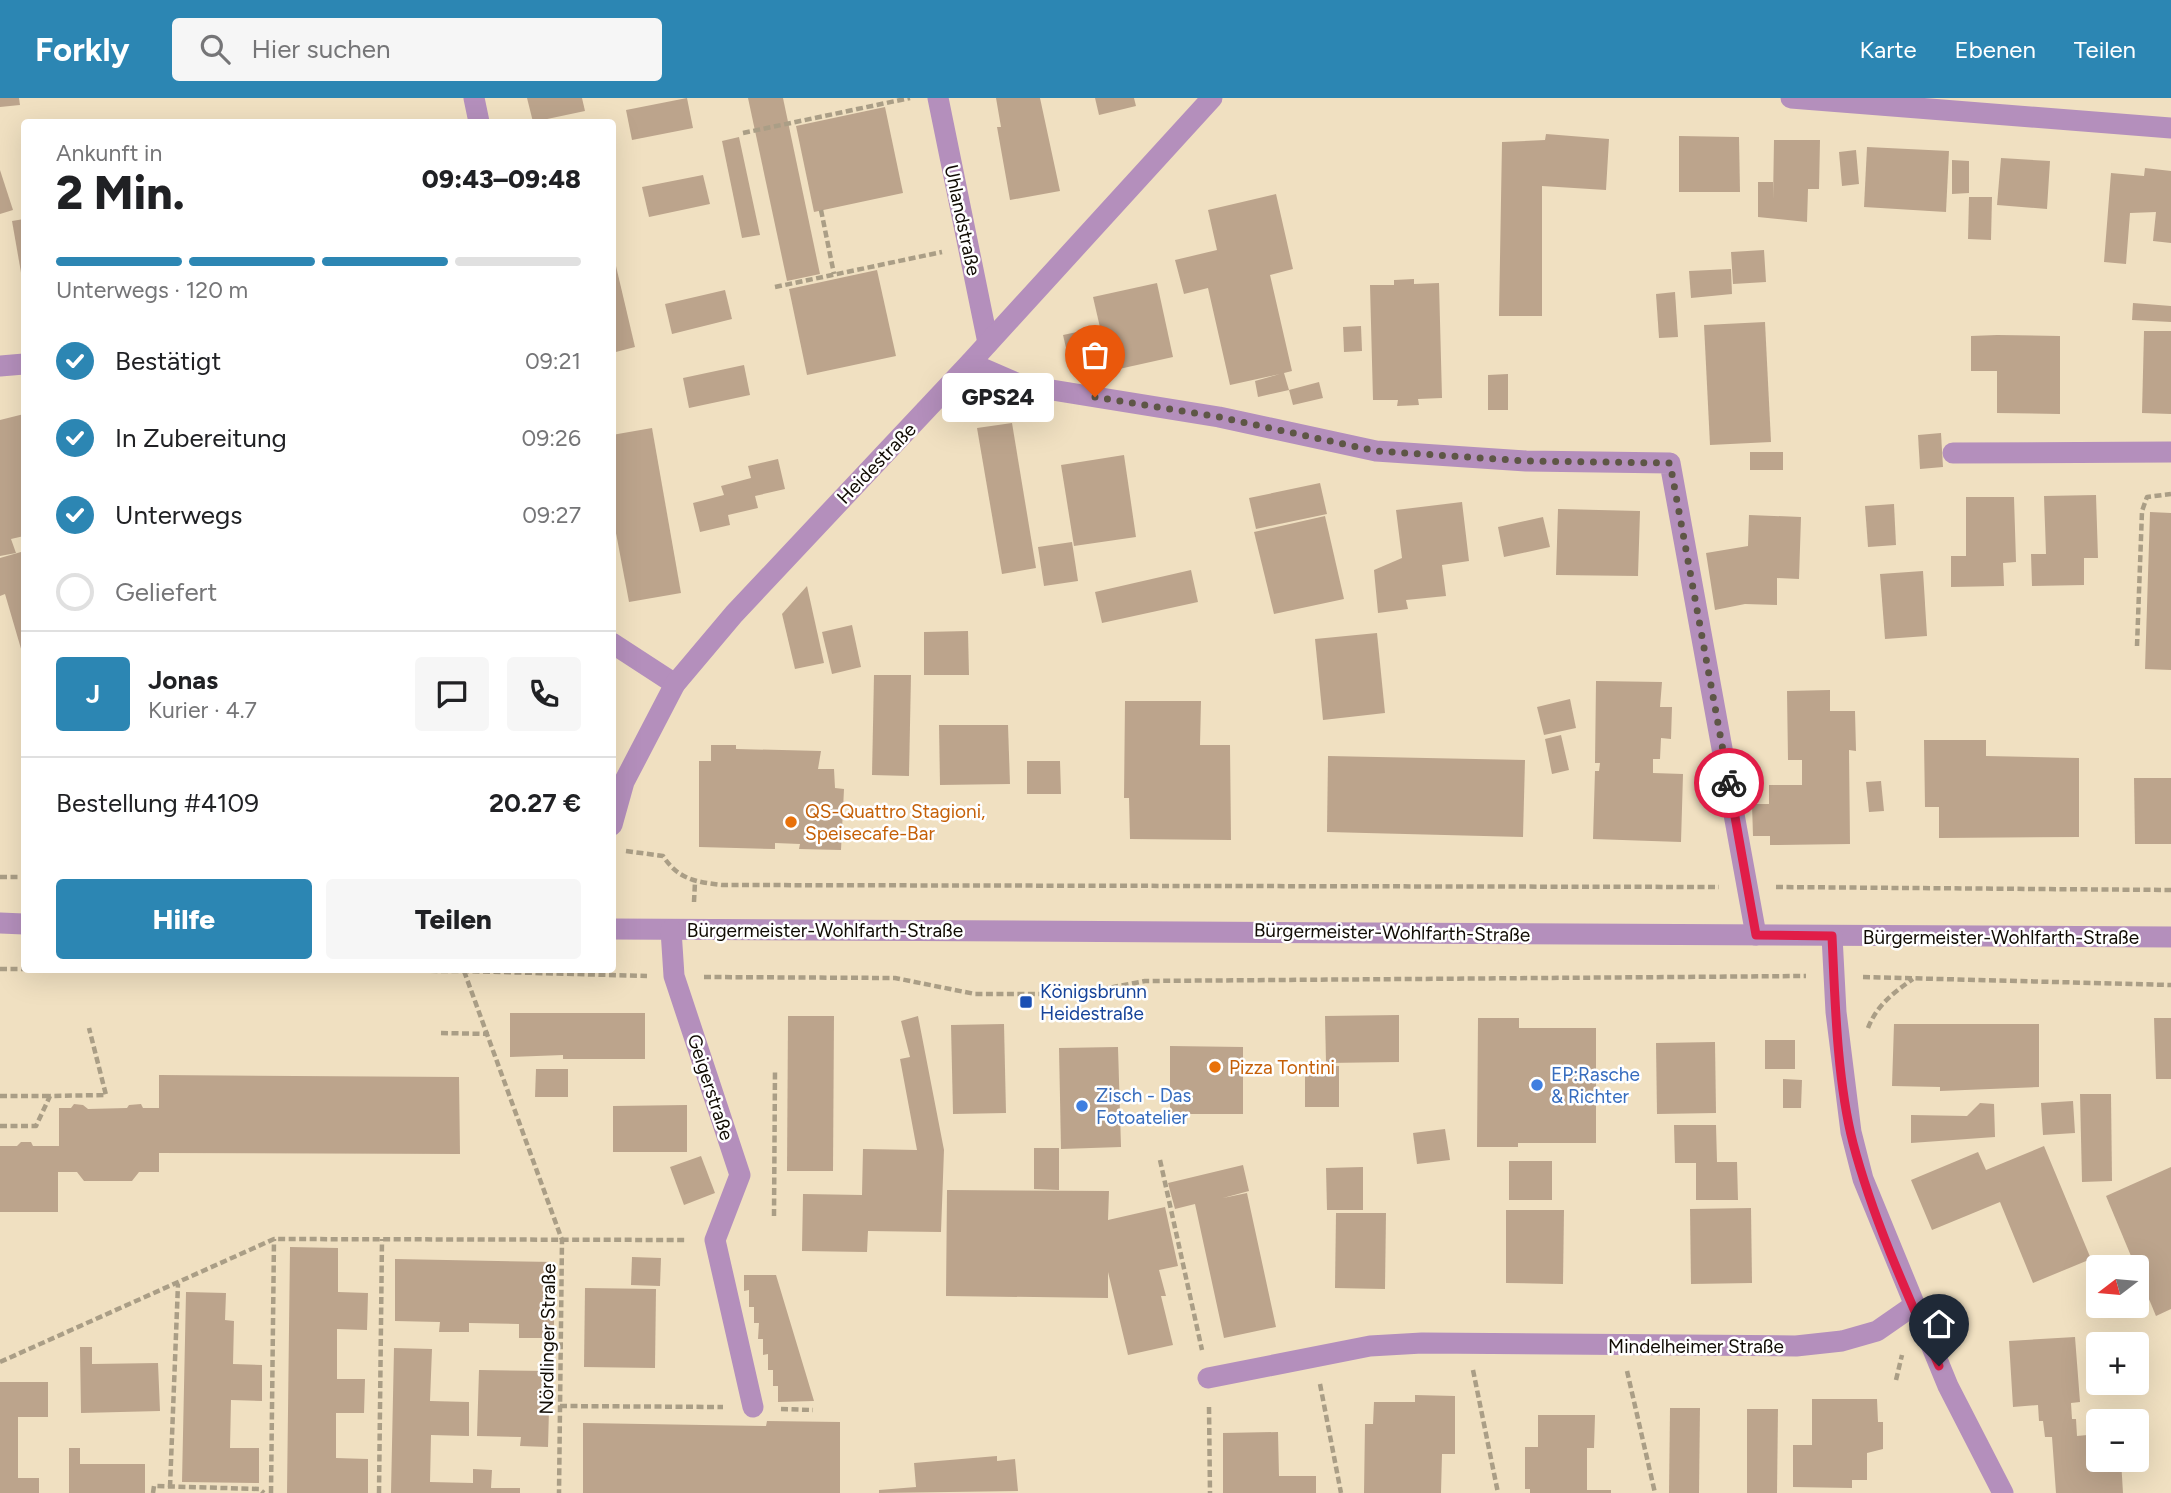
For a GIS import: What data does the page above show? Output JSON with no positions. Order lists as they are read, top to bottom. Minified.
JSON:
{"streets":{"street":["Uhlandstraße","Heidestraße","Bürgermeister-Wohlfarth-Straße","Geigerstraße","Mindelheimer Straße"],"path":["Nördlinger Straße"]},"crossings":[["Uhlandstraße","Heidestraße"],["Bürgermeister-Wohlfarth-Straße","Geigerstraße"]],"places":{"other":["GPS24","QS-Quattro Stagioni, Speisecafe-Bar","Pizza Tontini","EP:Rasche & Richter","Zisch - Das Fotoatelier"],"transit":["Königsbrunn Heidestraße"]},"north":"left","page":{"header":"Forkly","search":"Hier suchen","nav":["Karte","Ebenen","Teilen"],"heading":["2 Min.","Ankunft in","09:43–09:48"],"panel":["Jonas","Kurier · 4.7","Bestellung #4109","20.27 €"],"bar":"Unterwegs · 120 m","list":[["Bestätigt","09:21"],["In Zubereitung","09:26"],["Unterwegs","09:27"],"Geliefert"],"bubble":"GPS24","round":"J","buttons":["Hilfe","Teilen"],"map_buttons":["+","−"]}}
